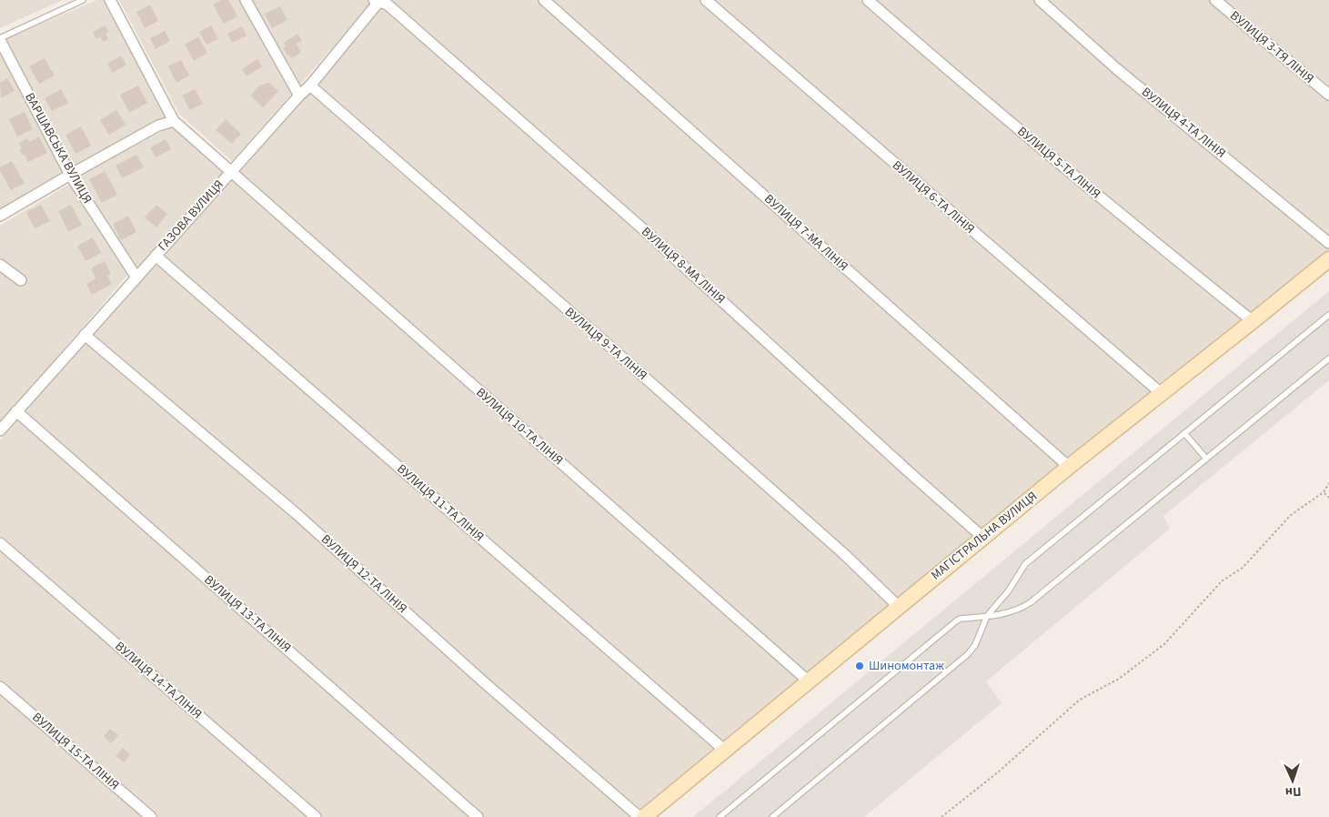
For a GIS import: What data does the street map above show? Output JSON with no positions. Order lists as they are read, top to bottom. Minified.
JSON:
{"streets":{"street":["ВУЛИЦЯ 3-ТЯ ЛІНІЯ","ВУЛИЦЯ 4-ТА ЛІНІЯ","ВАРШАВСЬКА ВУЛИЦЯ","ВУЛИЦЯ 5-ТА ЛІНІЯ","ВУЛИЦЯ 6-ТА ЛІНІЯ","ГАЗОВА ВУЛИЦЯ","ВУЛИЦЯ 7-МА ЛІНІЯ","ВУЛИЦЯ 8-МА ЛІНІЯ","ВУЛИЦЯ 9-ТА ЛІНІЯ","ВУЛИЦЯ 10-ТА ЛІНІЯ","ВУЛИЦЯ 11-ТА ЛІНІЯ","МАГІСТРАЛЬНА ВУЛИЦЯ","ВУЛИЦЯ 12-ТА ЛІНІЯ","ВУЛИЦЯ 13-ТА ЛІНІЯ","ВУЛИЦЯ 14-ТА ЛІНІЯ","ВУЛИЦЯ 15-ТА ЛІНІЯ"]},"crossings":[["ВАРШАВСЬКА ВУЛИЦЯ","ГАЗОВА ВУЛИЦЯ"],["ВУЛИЦЯ 5-ТА ЛІНІЯ","МАГІСТРАЛЬНА ВУЛИЦЯ"],["ВУЛИЦЯ 6-ТА ЛІНІЯ","МАГІСТРАЛЬНА ВУЛИЦЯ"],["ГАЗОВА ВУЛИЦЯ","ВУЛИЦЯ 8-МА ЛІНІЯ"],["ГАЗОВА ВУЛИЦЯ","ВУЛИЦЯ 9-ТА ЛІНІЯ"],["ГАЗОВА ВУЛИЦЯ","ВУЛИЦЯ 10-ТА ЛІНІЯ"],["ГАЗОВА ВУЛИЦЯ","ВУЛИЦЯ 11-ТА ЛІНІЯ"],["ГАЗОВА ВУЛИЦЯ","ВУЛИЦЯ 12-ТА ЛІНІЯ"],["ГАЗОВА ВУЛИЦЯ","ВУЛИЦЯ 13-ТА ЛІНІЯ"],["ВУЛИЦЯ 7-МА ЛІНІЯ","МАГІСТРАЛЬНА ВУЛИЦЯ"],["ВУЛИЦЯ 8-МА ЛІНІЯ","МАГІСТРАЛЬНА ВУЛИЦЯ"],["ВУЛИЦЯ 9-ТА ЛІНІЯ","МАГІСТРАЛЬНА ВУЛИЦЯ"],["ВУЛИЦЯ 10-ТА ЛІНІЯ","МАГІСТРАЛЬНА ВУЛИЦЯ"],["ВУЛИЦЯ 11-ТА ЛІНІЯ","МАГІСТРАЛЬНА ВУЛИЦЯ"]],"places":["Шиномонтаж"],"north":"bottom"}
